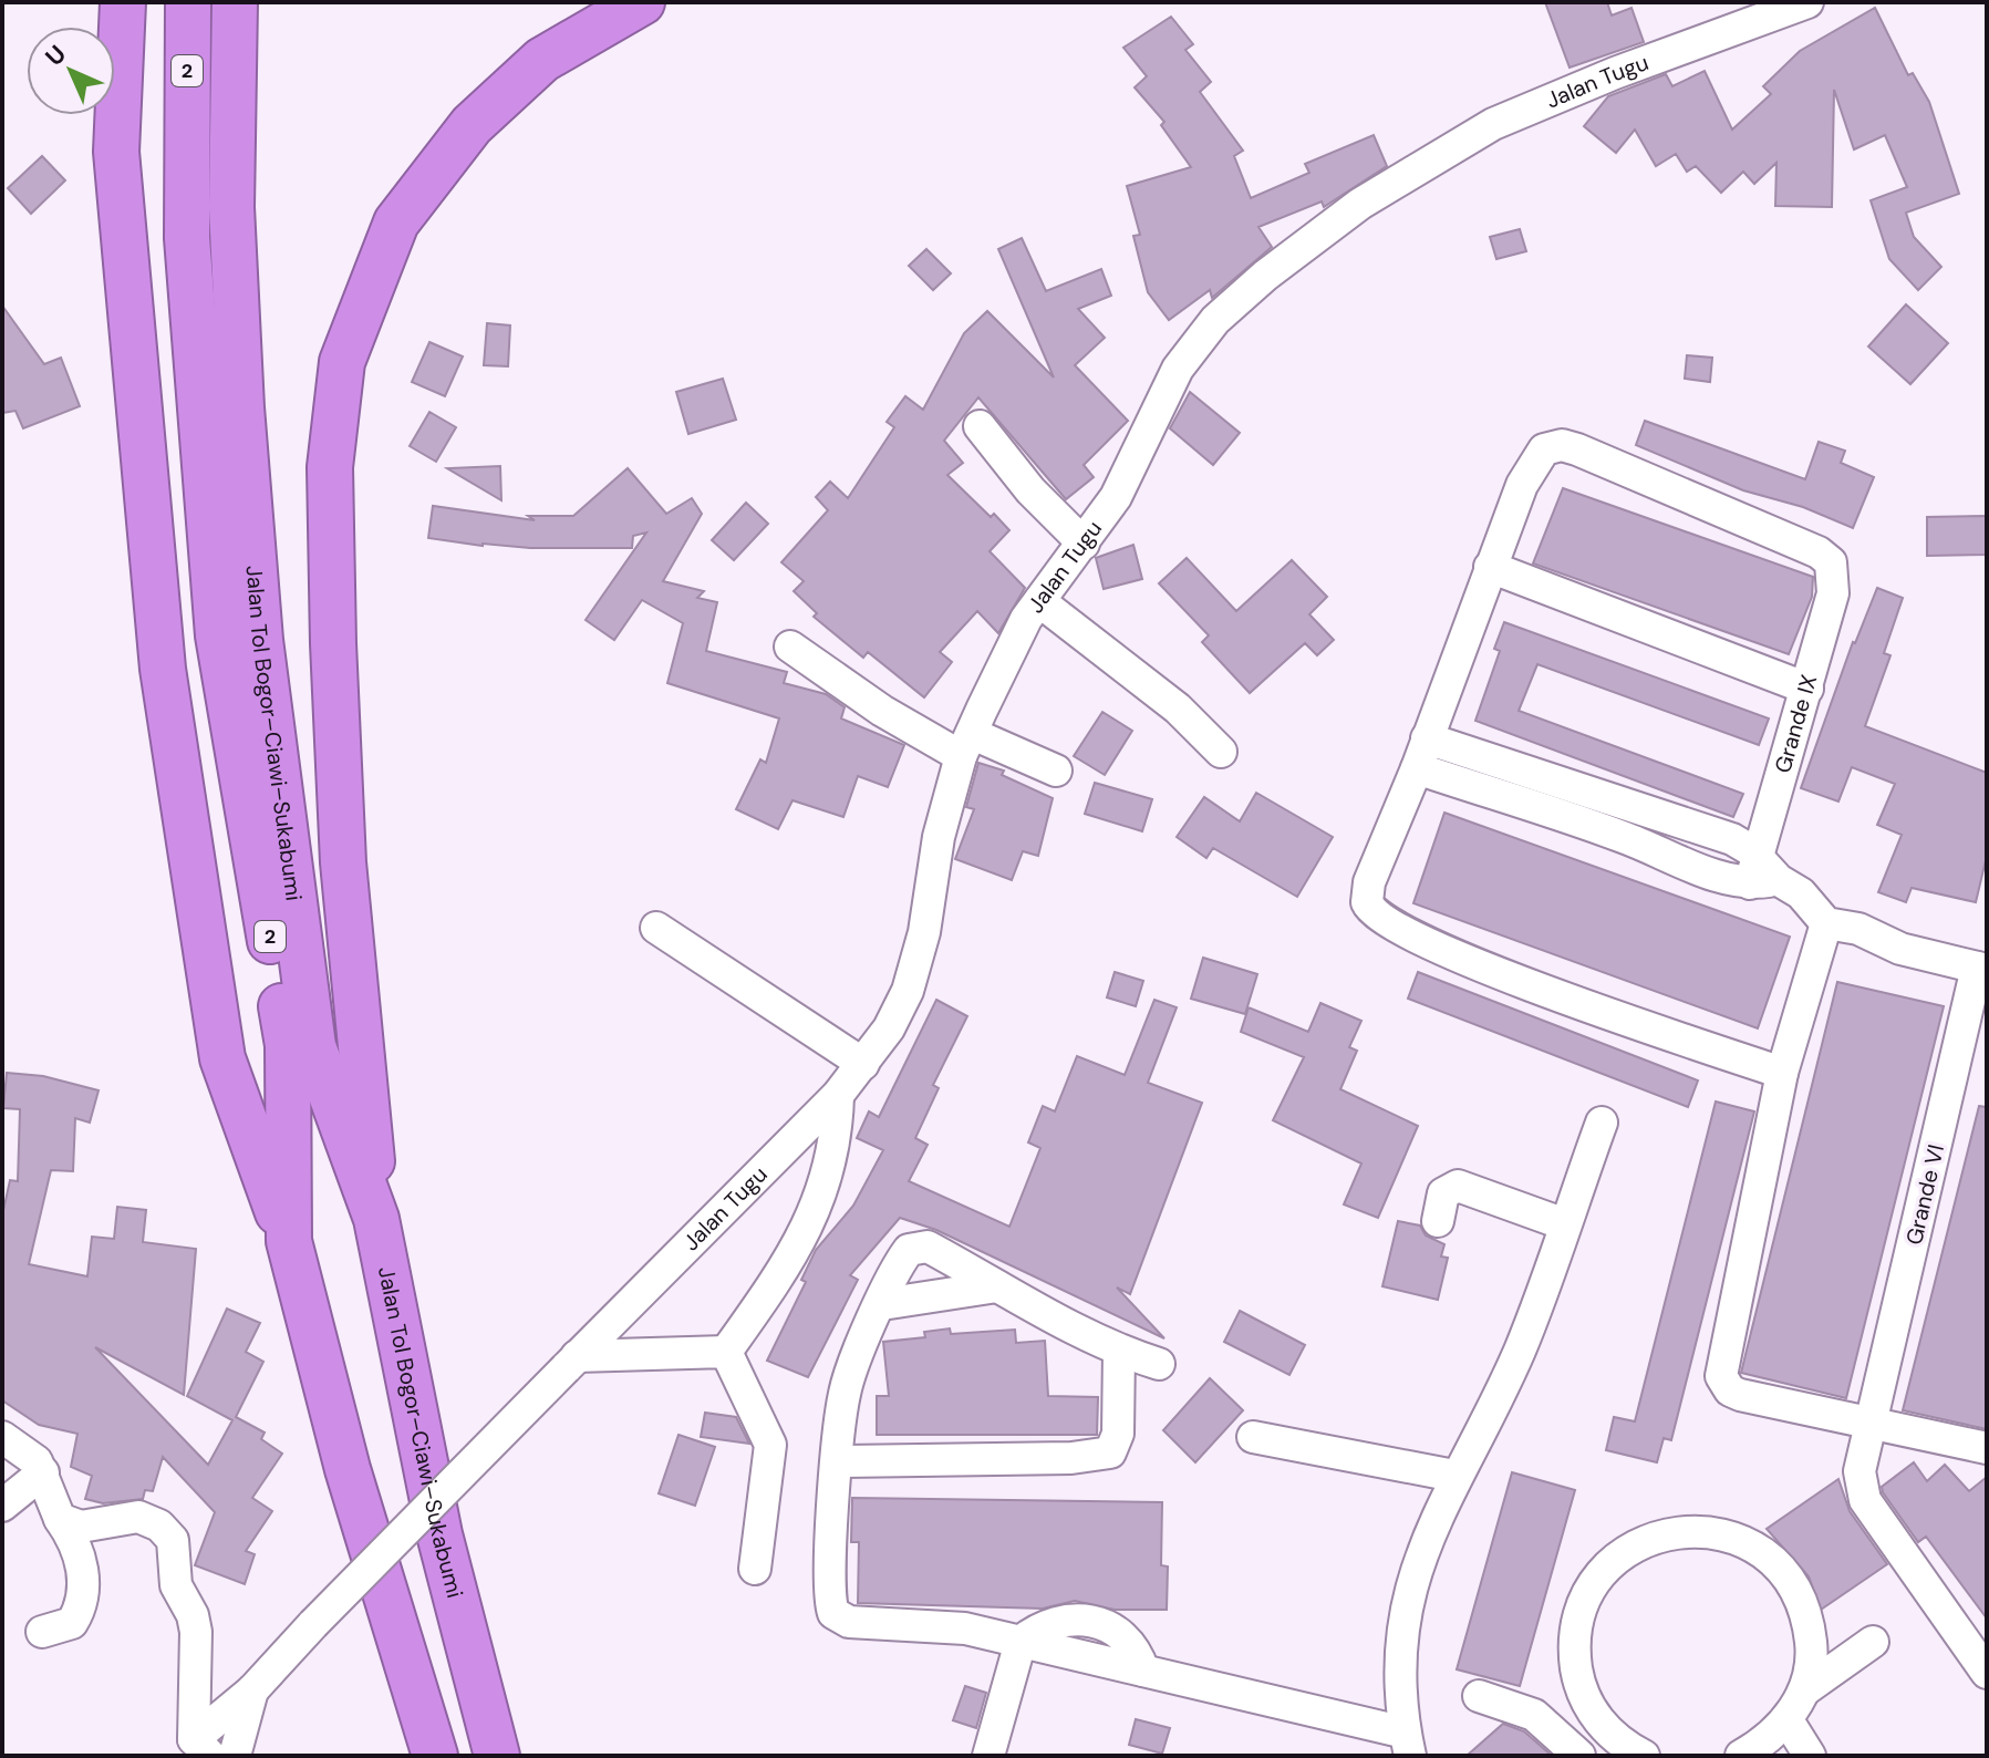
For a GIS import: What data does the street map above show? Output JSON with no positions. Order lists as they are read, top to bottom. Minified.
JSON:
{"streets":{"highway":["2","Jalan Tol Bogor–Ciawi–Sukabumi"],"street":["Jalan Tugu","Grande IX","Grande VI"]},"north":"top left"}
